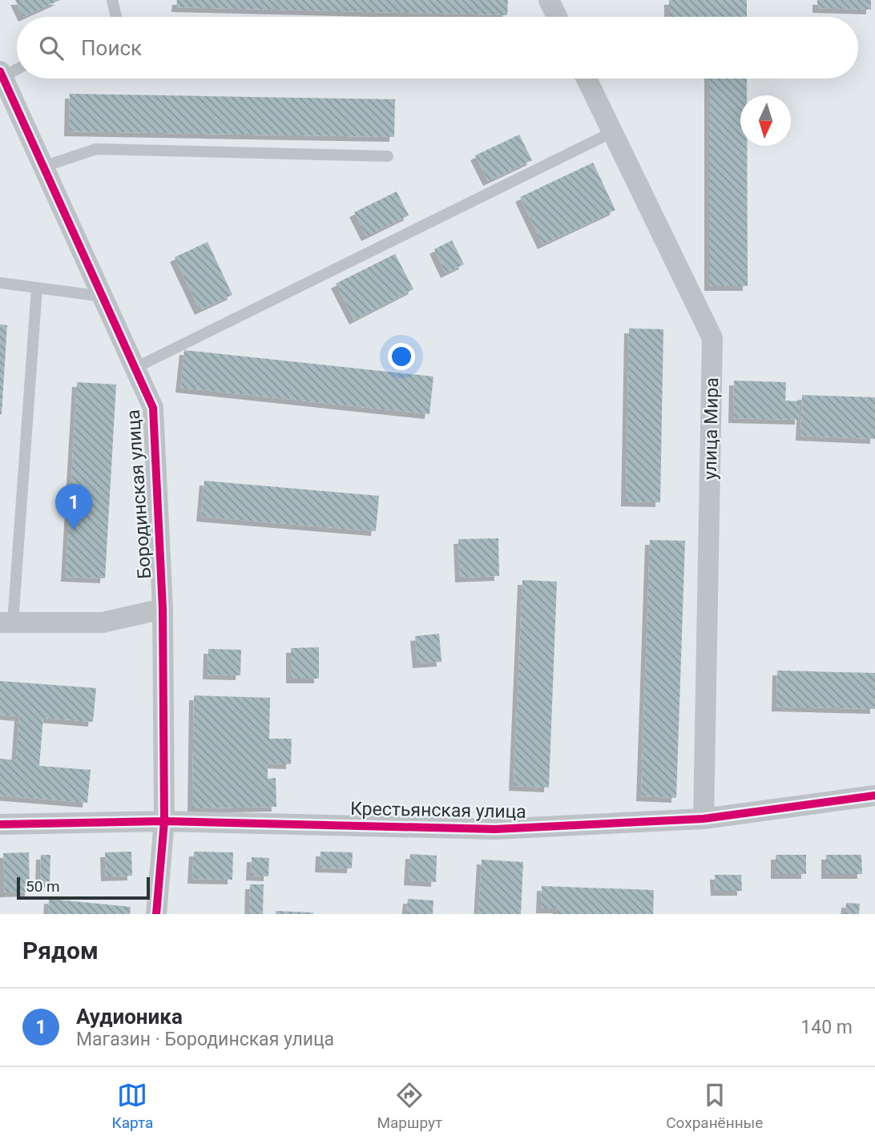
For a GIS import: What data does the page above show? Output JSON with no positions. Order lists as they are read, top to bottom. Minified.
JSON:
{"streets":{"street":["улица Мира","Бородинская улица","Крестьянская улица"]},"crossings":[["улица Мира","Крестьянская улица"],["Бородинская улица","Крестьянская улица"]],"scale_bar":"50 m","north":"bottom","page":{"search":"Поиск","pins":"1","scale":"50 m","heading":"Рядом","list":[{"mark":"1","name":"Аудионика","note":"Магазин · Бородинская улица","value":"140 m"}],"nav":["Карта","Маршрут","Сохранённые"]}}
